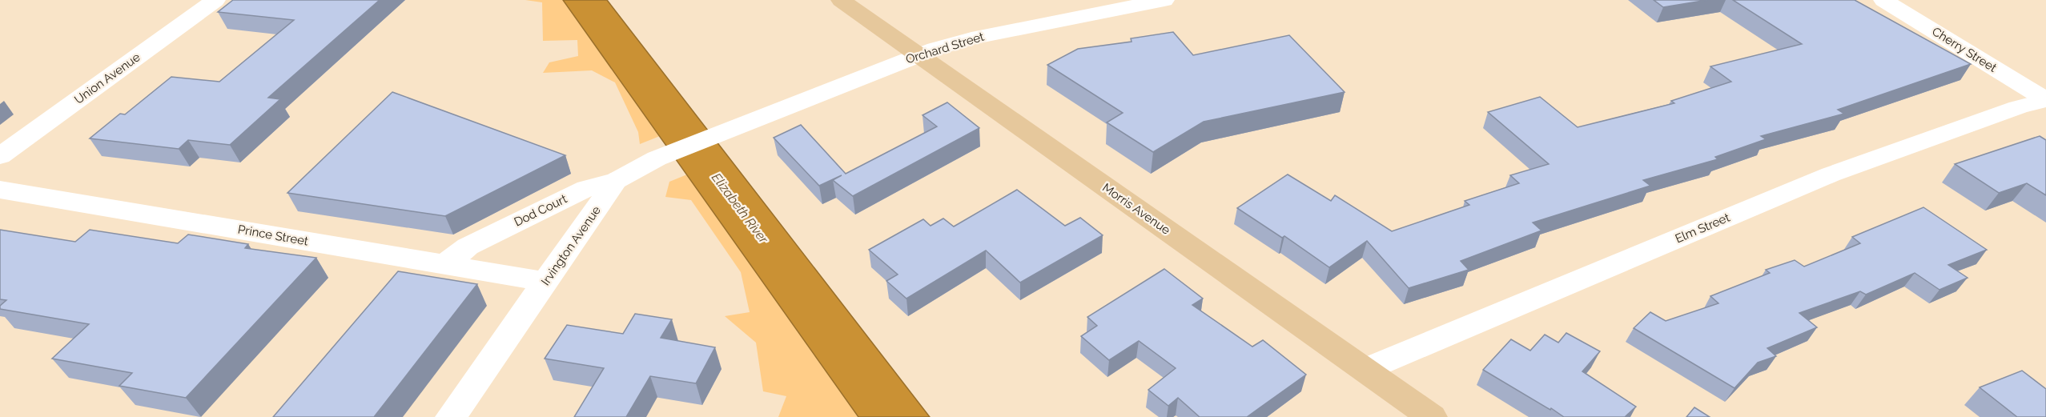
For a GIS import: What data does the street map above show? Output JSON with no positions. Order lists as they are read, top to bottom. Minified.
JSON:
{"streets":{"main road":["Morris Avenue"],"street":["Orchard Street","Cherry Street","Union Avenue","Dod Court","Elm Street","Prince Street","Irvington Avenue"]},"crossings":[["Orchard Street","Morris Avenue"],["Orchard Street","Irvington Avenue"],["Cherry Street","Elm Street"],["Morris Avenue","Elm Street"],["Dod Court","Prince Street"],["Dod Court","Irvington Avenue"],["Prince Street","Irvington Avenue"]],"water":["Elizabeth River"]}
